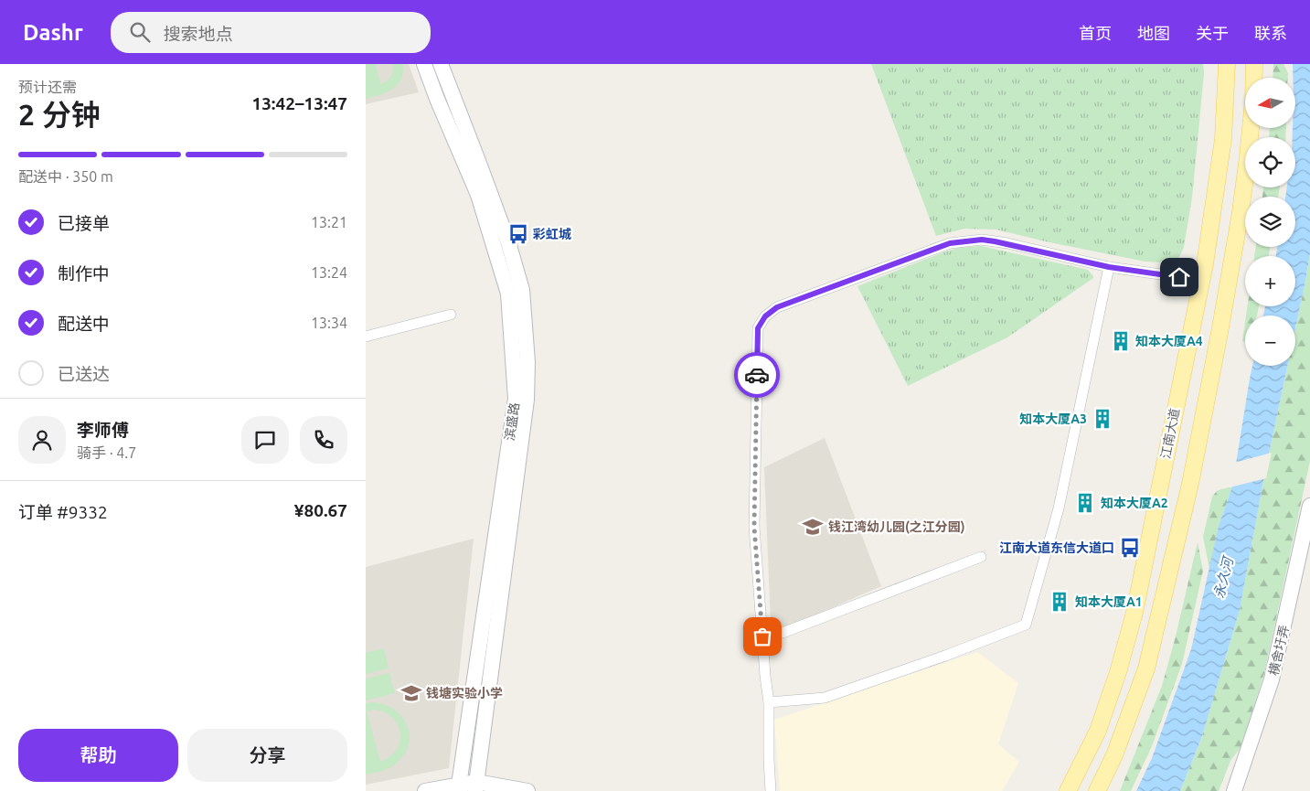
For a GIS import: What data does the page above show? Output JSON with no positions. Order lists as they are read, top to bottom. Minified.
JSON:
{"streets":{"main road":["滨盛路","江南大道","横舍圩弄"]},"water":["永久河"],"places":{"bus stop":["彩虹城","江南大道东信大道口"],"building":["知本大厦A4","知本大厦A3","知本大厦A2","知本大厦A1"],"school or university":["钱江湾幼儿园(之江分园)","钱塘实验小学"]},"north":"left","page":{"header":"Dashr","search":"搜索地点","nav":["首页","地图","关于","联系"],"heading":["2 分钟","预计还需","13:42–13:47"],"panel":["李师傅","骑手 · 4.7","订单 #9332","¥80.67"],"map_buttons":["+","−"],"bar":"配送中 · 350 m","list":[["已接单","13:21"],["制作中","13:24"],["配送中","13:34"],"已送达"],"buttons":["帮助","分享"]}}
